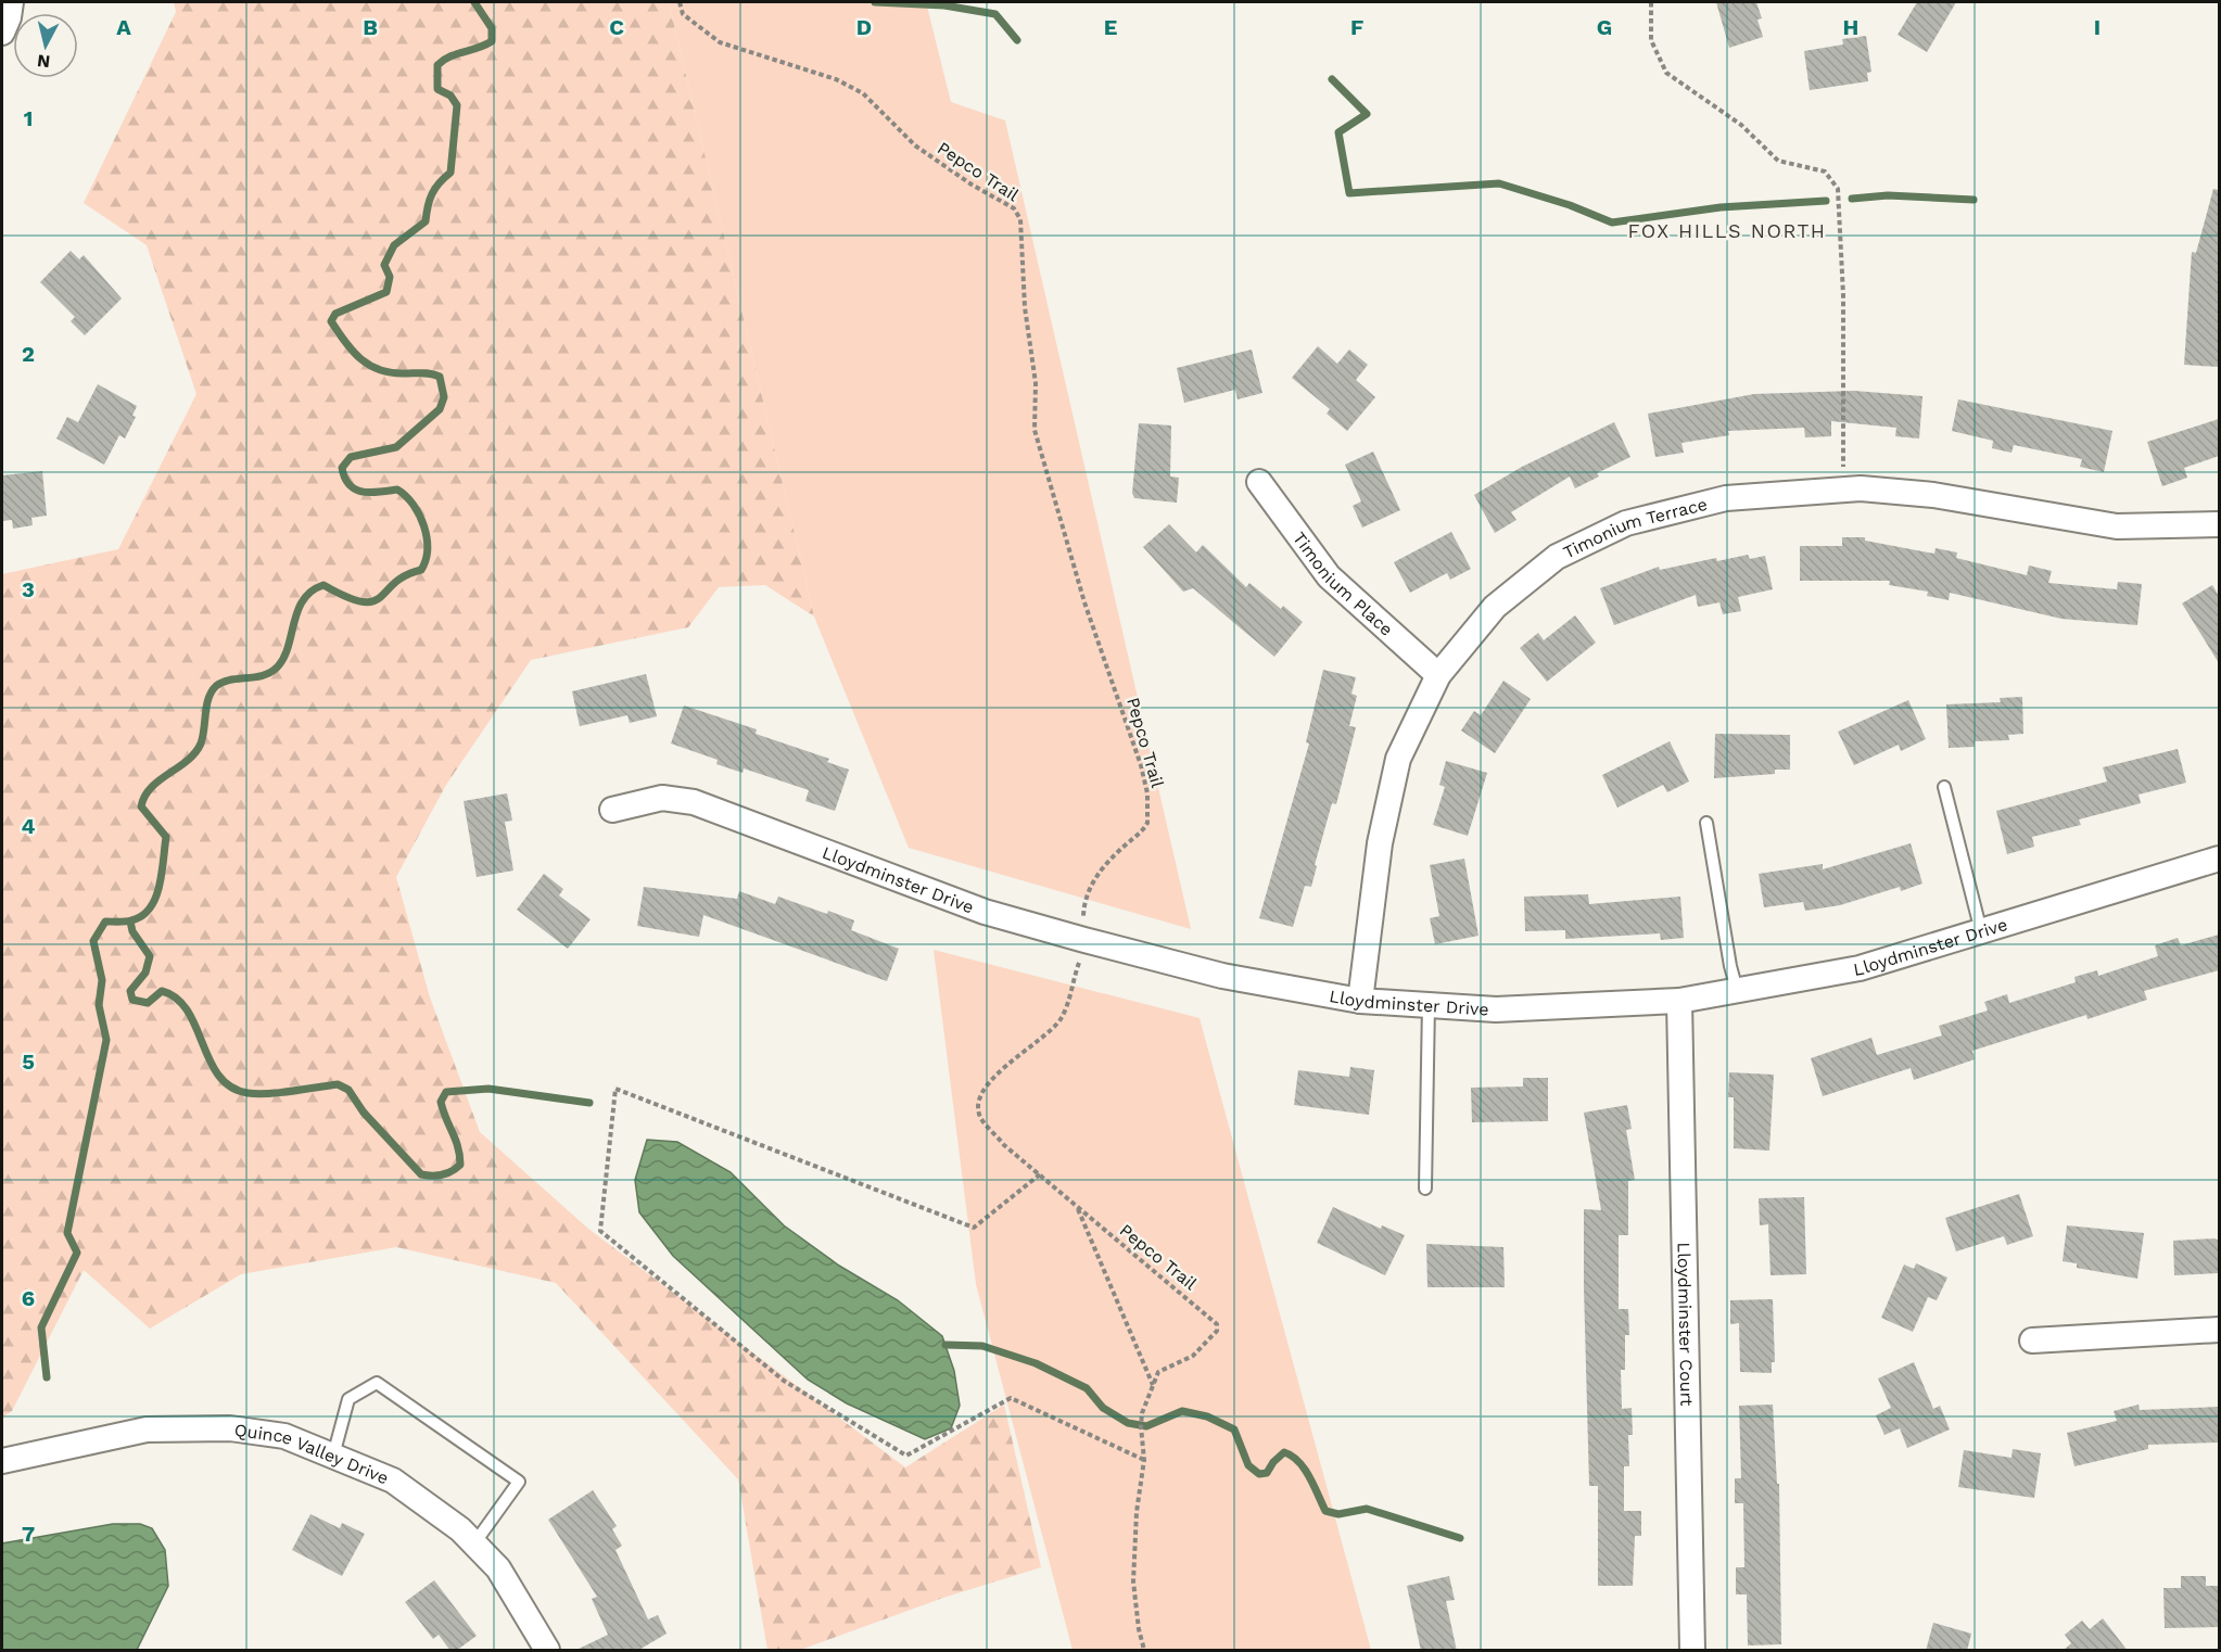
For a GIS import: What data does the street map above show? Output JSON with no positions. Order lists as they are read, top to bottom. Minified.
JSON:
{"streets":{"street":["Timonium Terrace","Timonium Place","Lloydminster Drive","Lloydminster Court","Quince Valley Drive"],"path":["Pepco Trail"]},"crossings":[["Pepco Trail","Lloydminster Drive"],["Timonium Terrace","Timonium Place"],["Timonium Terrace","Lloydminster Drive"],["Lloydminster Drive","Lloydminster Court"]],"districts":["FOX HILLS NORTH"],"north":"bottom","grid":{"columns":["A","B","C","D","E","F","G","H","I"],"rows":["1","2","3","4","5","6","7"]}}
